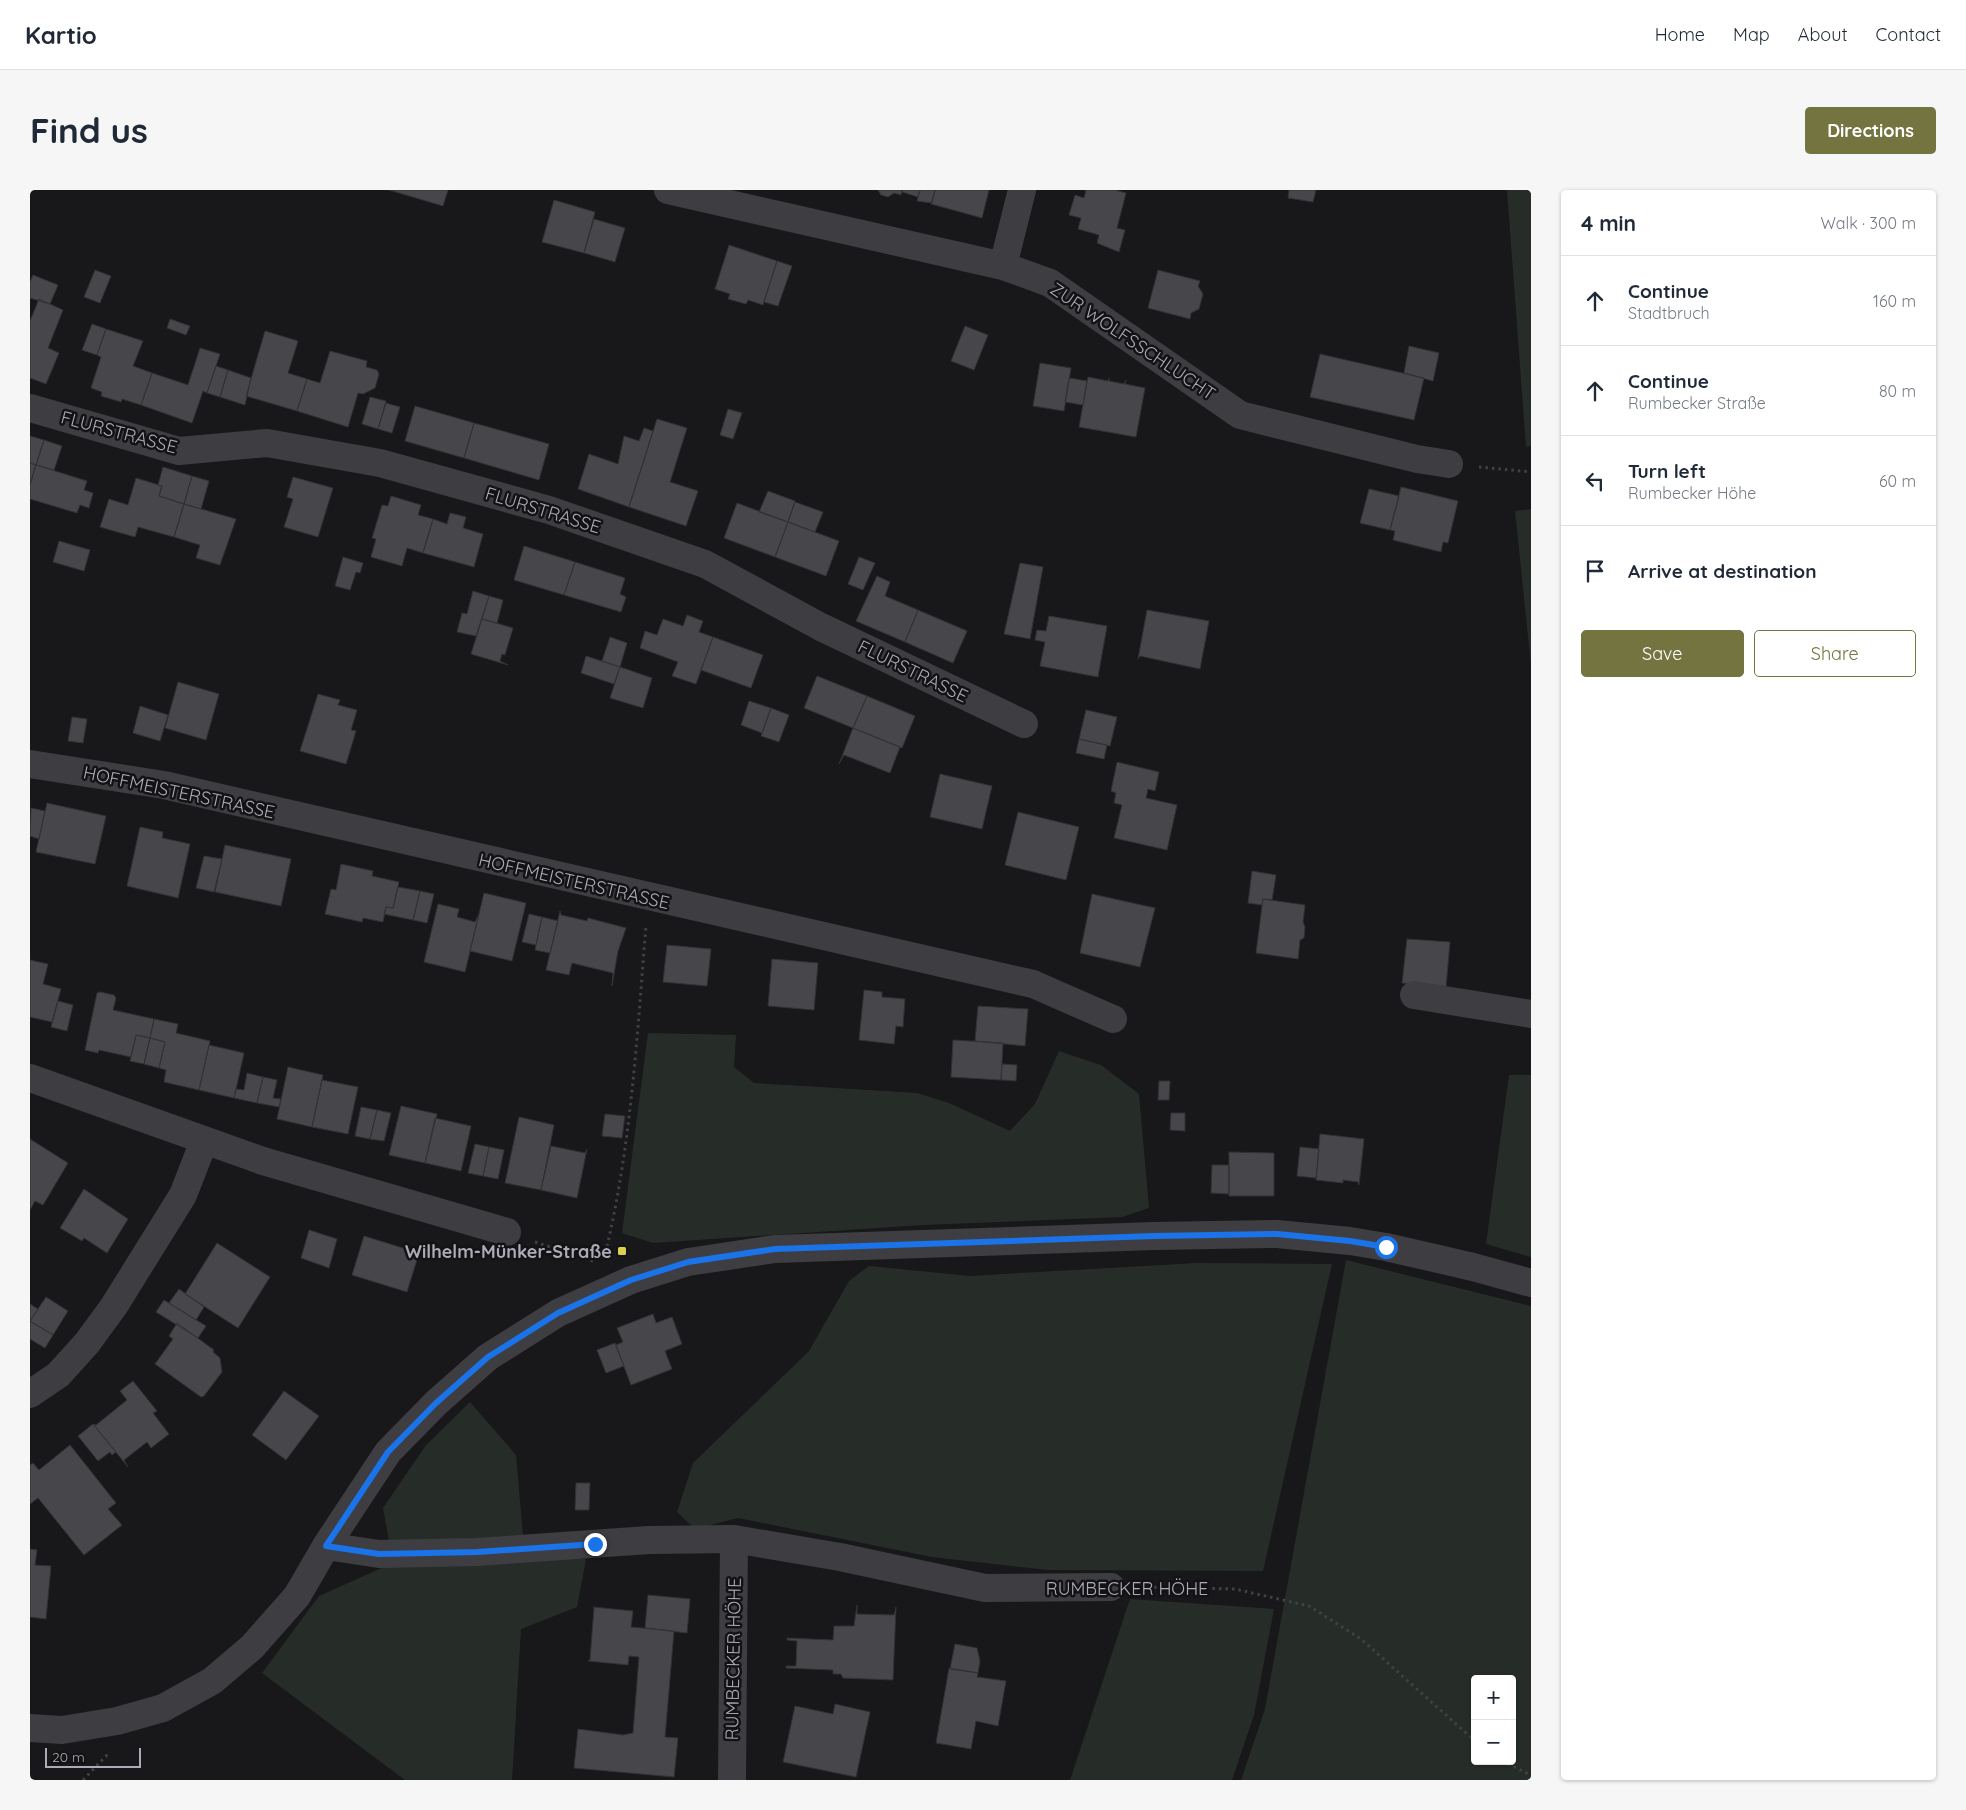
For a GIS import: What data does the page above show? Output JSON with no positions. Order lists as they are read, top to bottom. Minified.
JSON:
{"streets":{"street":["ZUR WOLFSSCHLUCHT","FLURSTRASSE","HOFFMEISTERSTRASSE","RUMBECKER HÖHE"]},"places":{"transit":["Wilhelm-Münker-Straße"]},"scale_bar":"20 m","page":{"header":"Kartio","nav":["Home","Map","About","Contact"],"buttons":["Directions",["Save","Share"]],"title":"Find us","heading":["4 min","Walk · 300 m"],"list":[["Continue","Stadtbruch","160 m"],["Continue","Rumbecker Straße","80 m"],["Turn left","Rumbecker Höhe","60 m"],"Arrive at destination"],"map_buttons":["+","−"],"scale":"20 m"}}
